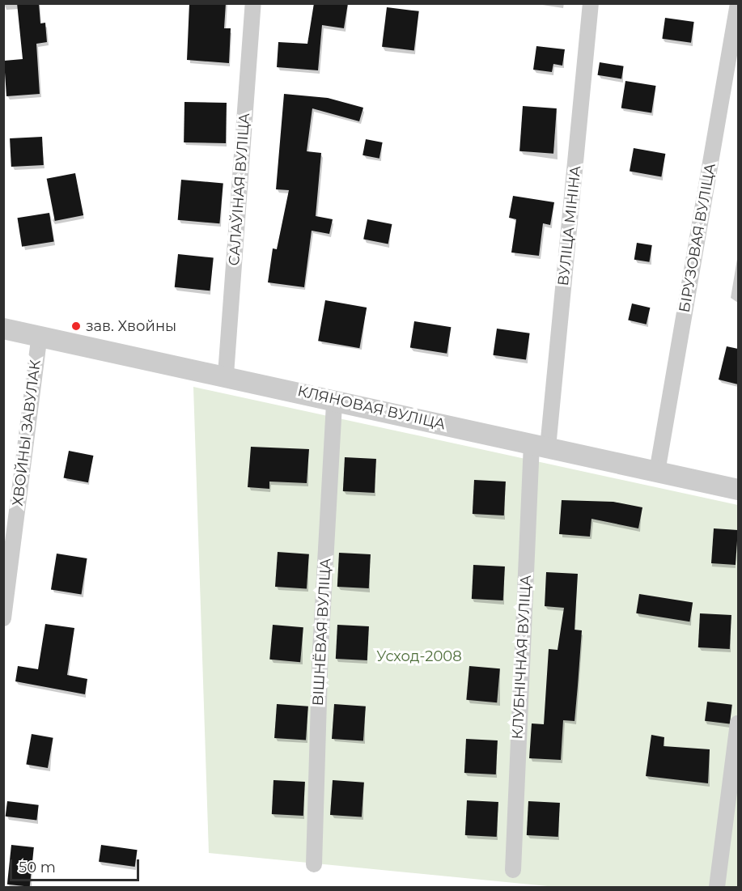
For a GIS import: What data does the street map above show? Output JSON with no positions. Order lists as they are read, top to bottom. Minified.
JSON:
{"streets":{"street":["САЛАЎІНАЯ ВУЛІЦА","ВУЛІЦА МІНІНА","БІРУЗОВАЯ ВУЛІЦА","КЛЯНОВАЯ ВУЛІЦА","ХВОЙНЫ ЗАВУЛАК","ВІШНЁВАЯ ВУЛІЦА","КЛУБНІЧНАЯ ВУЛІЦА"]},"crossings":[["САЛАЎІНАЯ ВУЛІЦА","КЛЯНОВАЯ ВУЛІЦА"],["ВУЛІЦА МІНІНА","КЛЯНОВАЯ ВУЛІЦА"],["ВУЛІЦА МІНІНА","КЛУБНІЧНАЯ ВУЛІЦА"],["БІРУЗОВАЯ ВУЛІЦА","КЛЯНОВАЯ ВУЛІЦА"],["КЛЯНОВАЯ ВУЛІЦА","ХВОЙНЫ ЗАВУЛАК"],["КЛЯНОВАЯ ВУЛІЦА","ВІШНЁВАЯ ВУЛІЦА"],["КЛЯНОВАЯ ВУЛІЦА","КЛУБНІЧНАЯ ВУЛІЦА"]],"parks":["Усход-2008"],"places":["зав. Хвойны"],"scale_bar":"50 m"}
